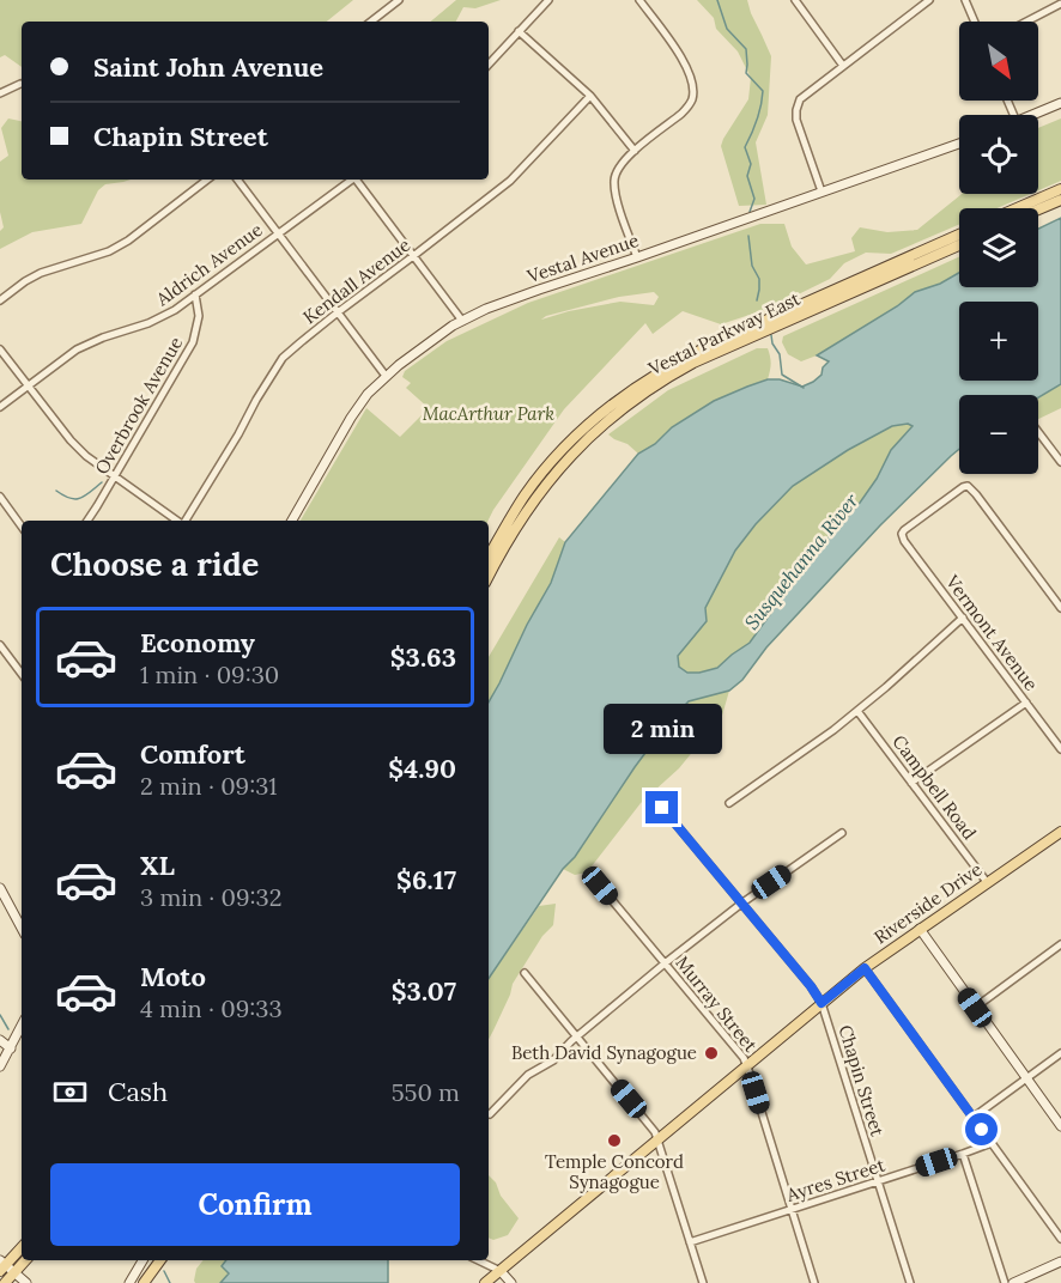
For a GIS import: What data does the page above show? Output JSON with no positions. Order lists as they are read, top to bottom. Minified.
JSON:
{"streets":{"main road":["Vestal Parkway East","Riverside Drive"],"street":["Vestal Avenue","Aldrich Avenue","Kendall Avenue","Overbrook Avenue","Vermont Avenue","Campbell Road","Murray Street","Chapin Street","Ayres Street"]},"crossings":[["Aldrich Avenue","Overbrook Avenue"],["Campbell Road","Riverside Drive"],["Riverside Drive","Murray Street"],["Riverside Drive","Chapin Street"],["Murray Street","Ayres Street"],["Chapin Street","Ayres Street"]],"water":["Susquehanna River"],"parks":["MacArthur Park"],"places":["Beth David Synagogue","Temple Concord Synagogue"],"north":"bottom right","page":{"map_buttons":["+","−"],"banner":["Saint John Avenue","Chapin Street"],"heading":"Choose a ride","list":[{"name":"Economy","note":"1 min · 09:30","value":"$3.63"},{"name":"Comfort","note":"2 min · 09:31","value":"$4.90"},{"name":"XL","note":"3 min · 09:32","value":"$6.17"},{"name":"Moto","note":"4 min · 09:33","value":"$3.07"}],"bubble":"2 min","pay":["Cash","550 m"],"buttons":"Confirm"}}
